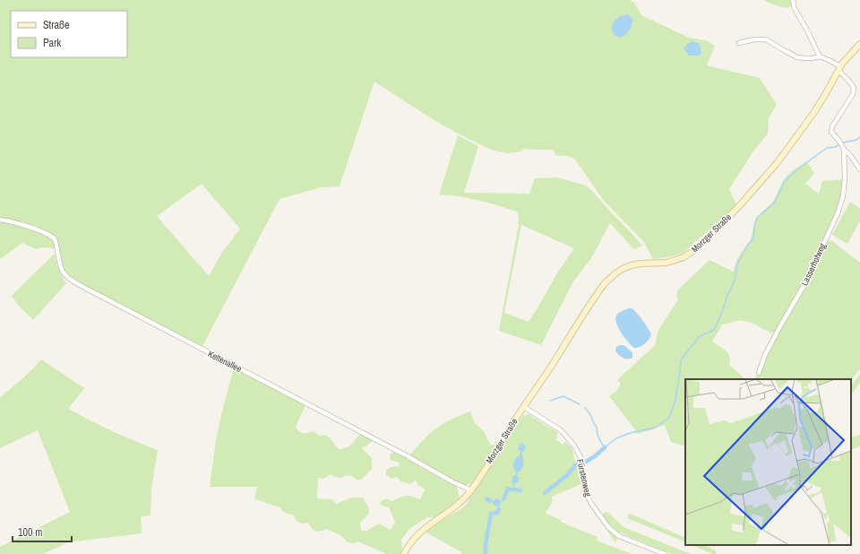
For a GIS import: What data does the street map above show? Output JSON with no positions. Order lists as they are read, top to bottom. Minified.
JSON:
{"streets":{"street":["Morzger Straße","Lasserhofweg","Keltenallee","Fürstenweg"]},"crossings":[["Morzger Straße","Keltenallee"],["Morzger Straße","Fürstenweg"]],"legend":["Straße","Park"],"scale_bar":"100 m"}
